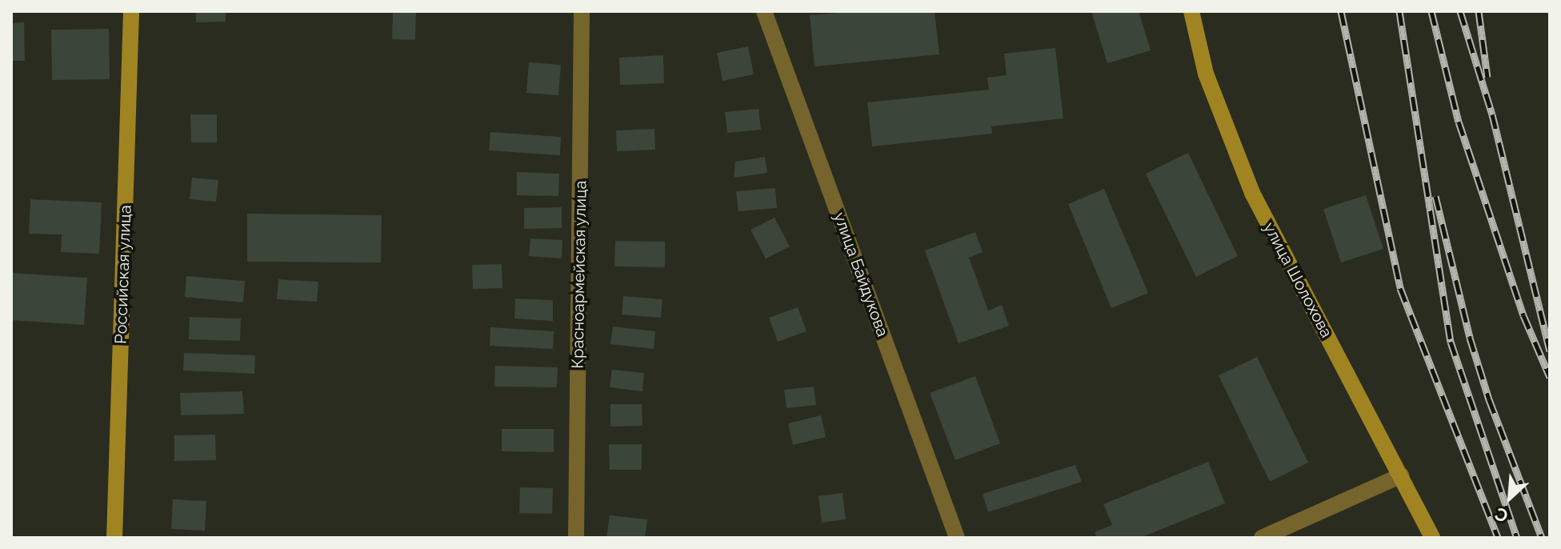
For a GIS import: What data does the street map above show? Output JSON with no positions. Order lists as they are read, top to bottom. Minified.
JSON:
{"streets":{"street":["Российская улица","Красноармейская улица","улица Байдукова","улица Шолохова"]},"north":"bottom left"}
